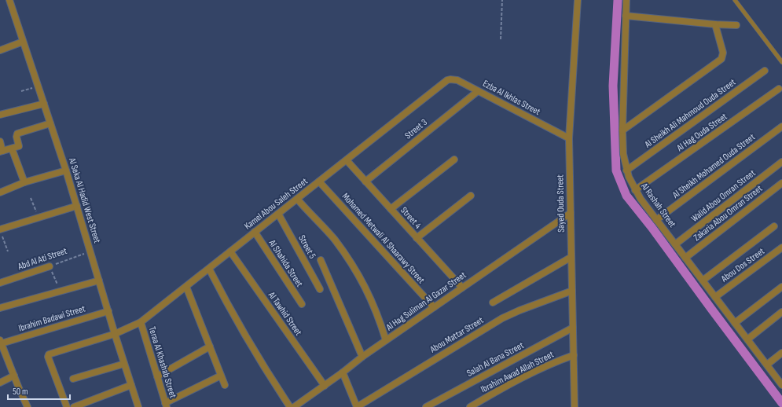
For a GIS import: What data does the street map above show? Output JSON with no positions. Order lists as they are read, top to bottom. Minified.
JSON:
{"streets":{"street":["Ezba Al Ikhlas Street","Al Sheikh Ali Mahmoud Ouda Street","Street 3","Al Hag Ouda Street","Al Sheikh Mohamed Ouda Street","Walid Abou Omran Street","Al Seka Al Hadid West Street","Kamel Abou Saleh Street","Sayed Ouda Street","Al Rashah Street","Zakaria Abou Omran Street","Street 4","Mohamed Metwali Al Shaarawy Street","Street 5","Abd Al Ati Street","Al Shahida Street","Abou Dos Street","Al Hag Suliman Al Gazar Street","Al Tawhid Street","Ibrahim Badawi Street","Abou Mattar Street","Salah Al Bana Street","Teraa Al Khashab Street","Ibrahim Awad Allah Street"]},"crossings":[["Ezba Al Ikhlas Street","Street 3"],["Ezba Al Ikhlas Street","Kamel Abou Saleh Street"],["Ezba Al Ikhlas Street","Sayed Ouda Street"],["Al Sheikh Ali Mahmoud Ouda Street","Al Rashah Street"],["Street 3","Street 4"],["Al Hag Ouda Street","Al Rashah Street"],["Al Sheikh Mohamed Ouda Street","Al Rashah Street"],["Walid Abou Omran Street","Al Rashah Street"],["Al Seka Al Hadid West Street","Kamel Abou Saleh Street"],["Al Seka Al Hadid West Street","Abd Al Ati Street"],["Al Seka Al Hadid West Street","Ibrahim Badawi Street"],["Kamel Abou Saleh Street","Street 4"],["Kamel Abou Saleh Street","Mohamed Metwali Al Shaarawy Street"],["Kamel Abou Saleh Street","Street 5"],["Kamel Abou Saleh Street","Al Shahida Street"],["Kamel Abou Saleh Street","Al Tawhid Street"],["Kamel Abou Saleh Street","Teraa Al Khashab Street"],["Sayed Ouda Street","Al Hag Suliman Al Gazar Street"],["Sayed Ouda Street","Abou Mattar Street"],["Sayed Ouda Street","Salah Al Bana Street"],["Sayed Ouda Street","Ibrahim Awad Allah Street"],["Al Rashah Street","Zakaria Abou Omran Street"],["Al Rashah Street","Abou Dos Street"],["Street 4","Al Hag Suliman Al Gazar Street"],["Mohamed Metwali Al Shaarawy Street","Al Hag Suliman Al Gazar Street"],["Al Hag Suliman Al Gazar Street","Al Tawhid Street"]],"scale_bar":"50 m"}
